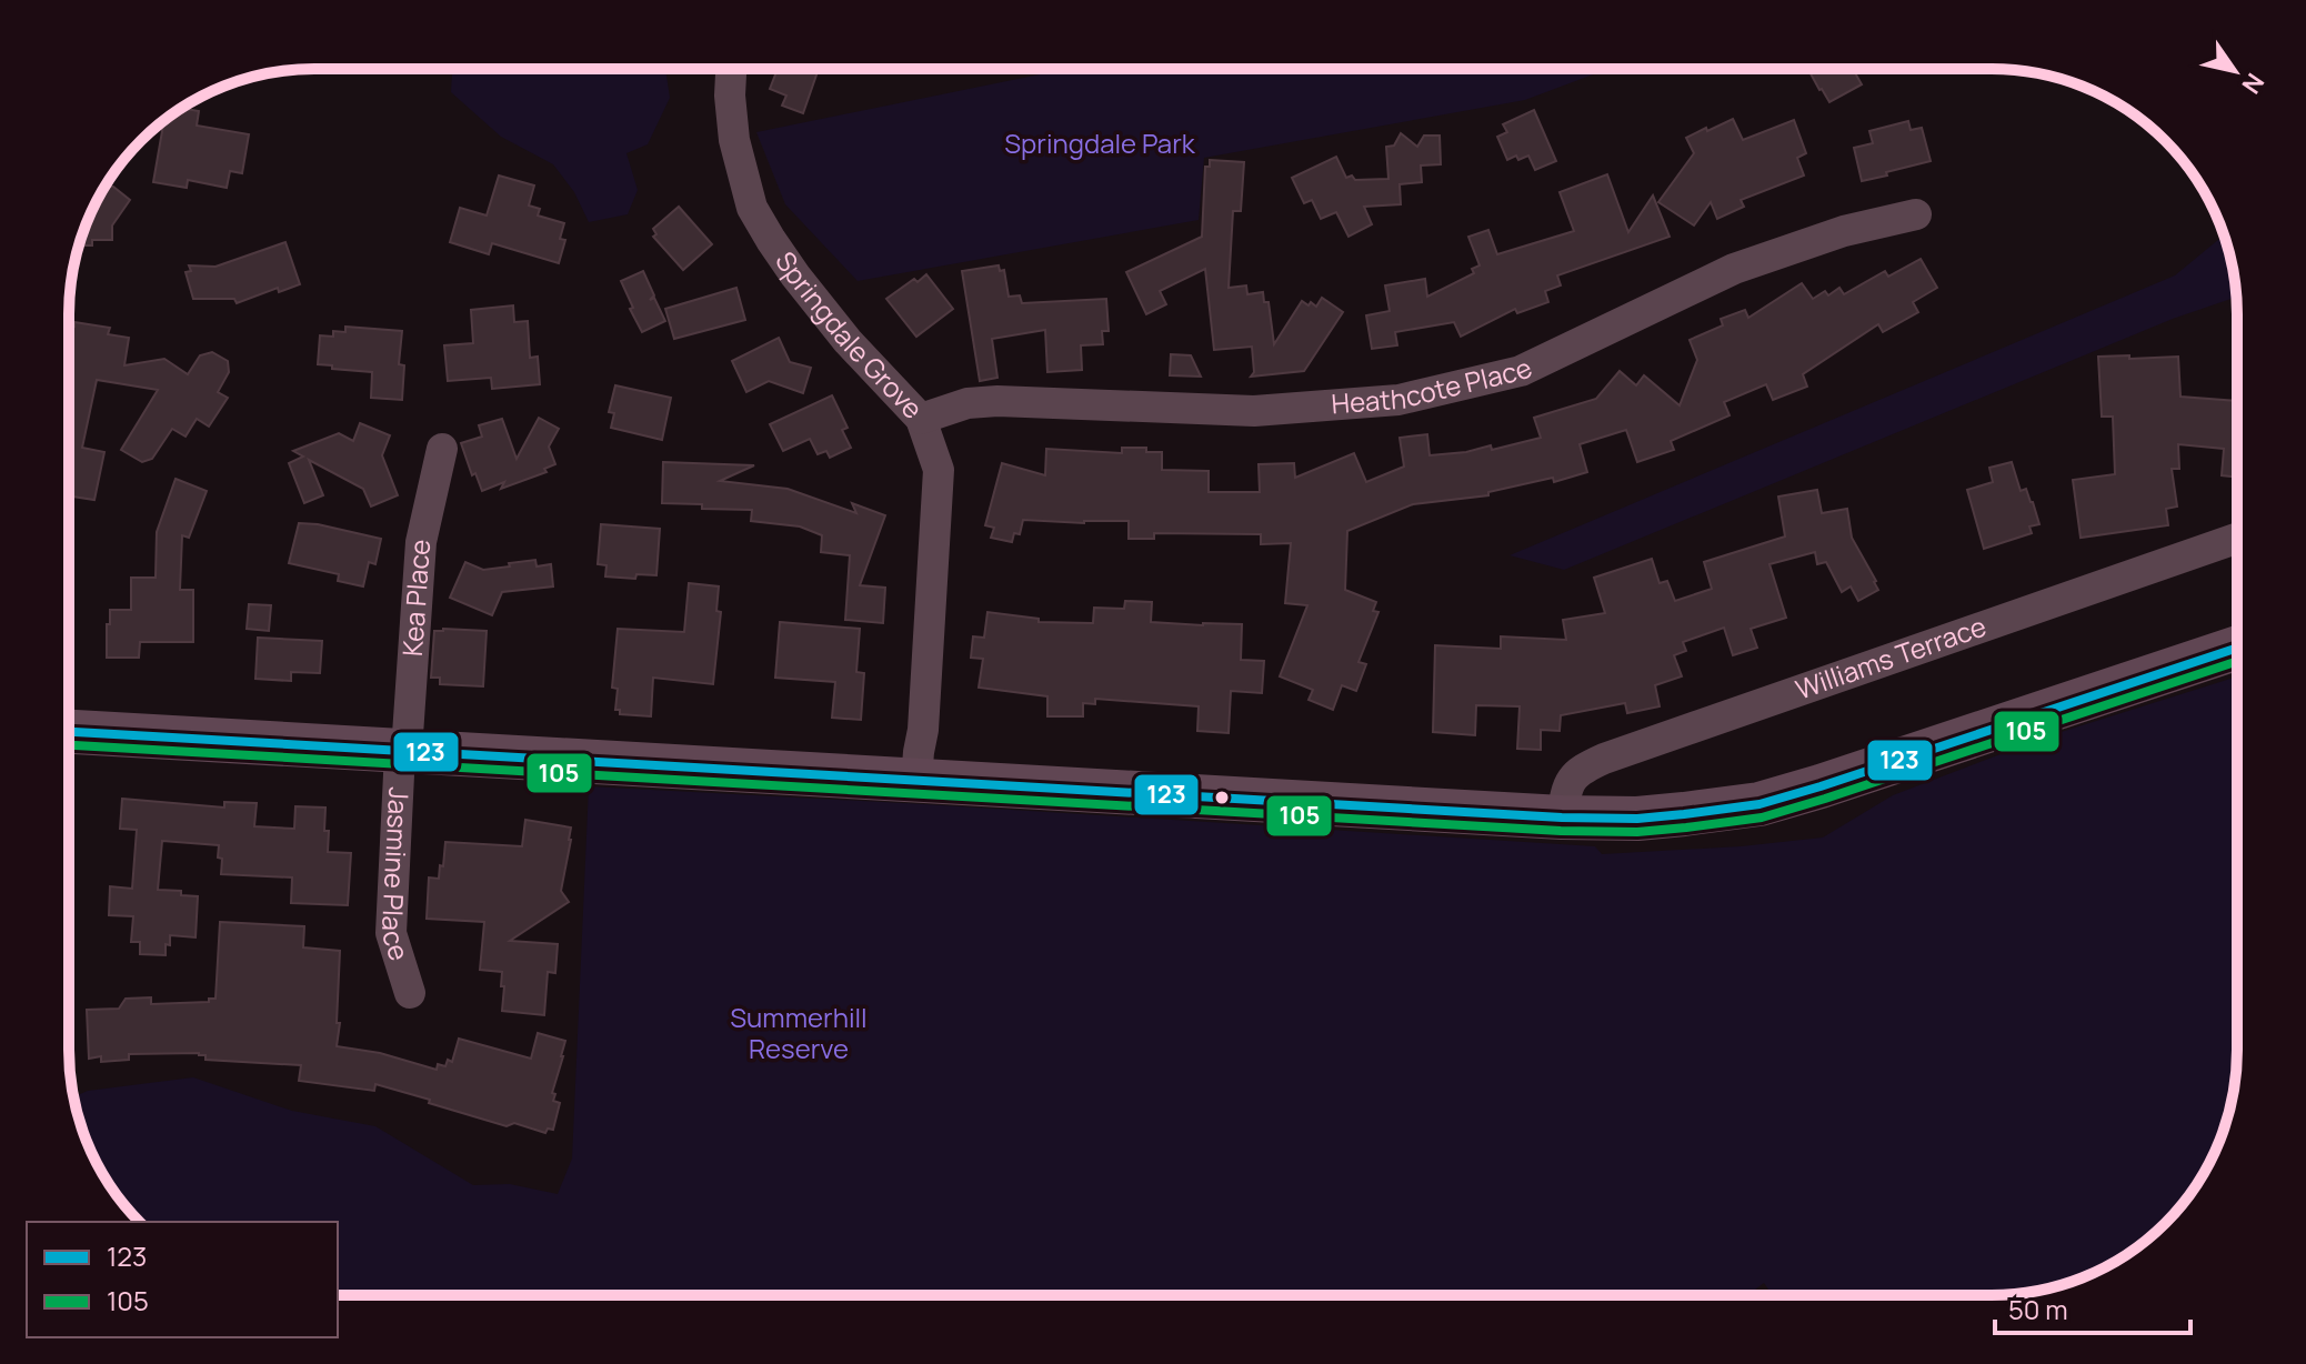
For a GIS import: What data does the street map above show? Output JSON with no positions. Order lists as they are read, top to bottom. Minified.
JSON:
{"streets":{"street":["Springdale Grove","Heathcote Place","Kea Place","Williams Terrace","Jasmine Place"]},"crossings":[["Springdale Grove","Heathcote Place"],["Kea Place","Jasmine Place"]],"parks":["Springdale Park","Summerhill Reserve"],"lines":["transit line 123","transit line 105"],"legend":["123","105"],"scale_bar":"50 m","north":"bottom right"}
